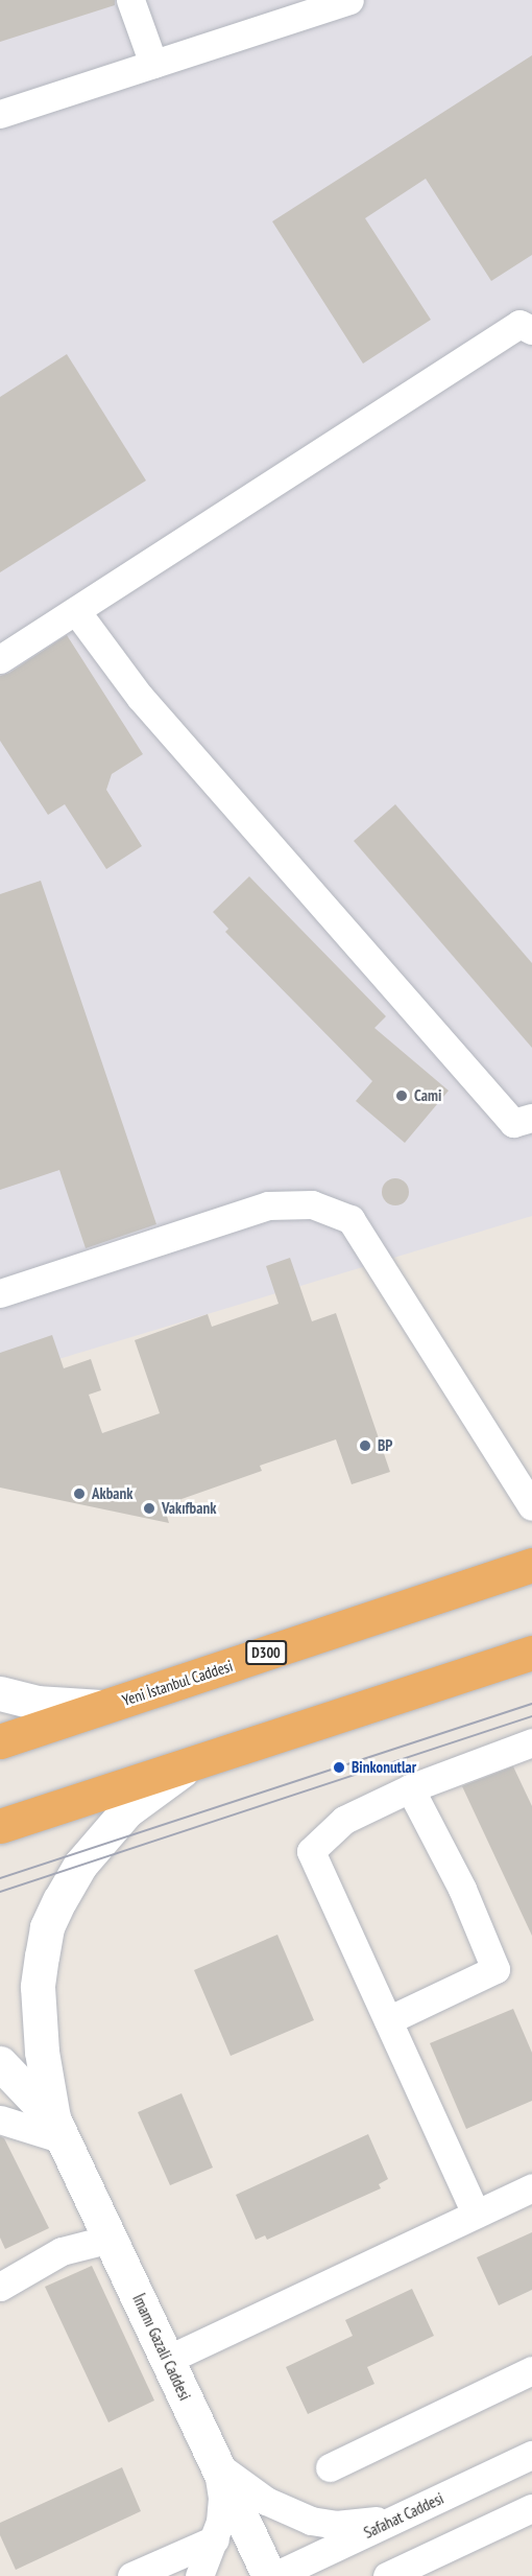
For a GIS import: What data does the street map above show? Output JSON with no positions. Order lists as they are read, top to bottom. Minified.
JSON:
{"streets":{"highway":["D300","Yeni İstanbul Caddesi"],"street":["İmamı Gazali Caddesi","Safahat Caddesi"]},"places":["Cami","BP","Akbank","Vakıfbank","Binkonutlar"]}
